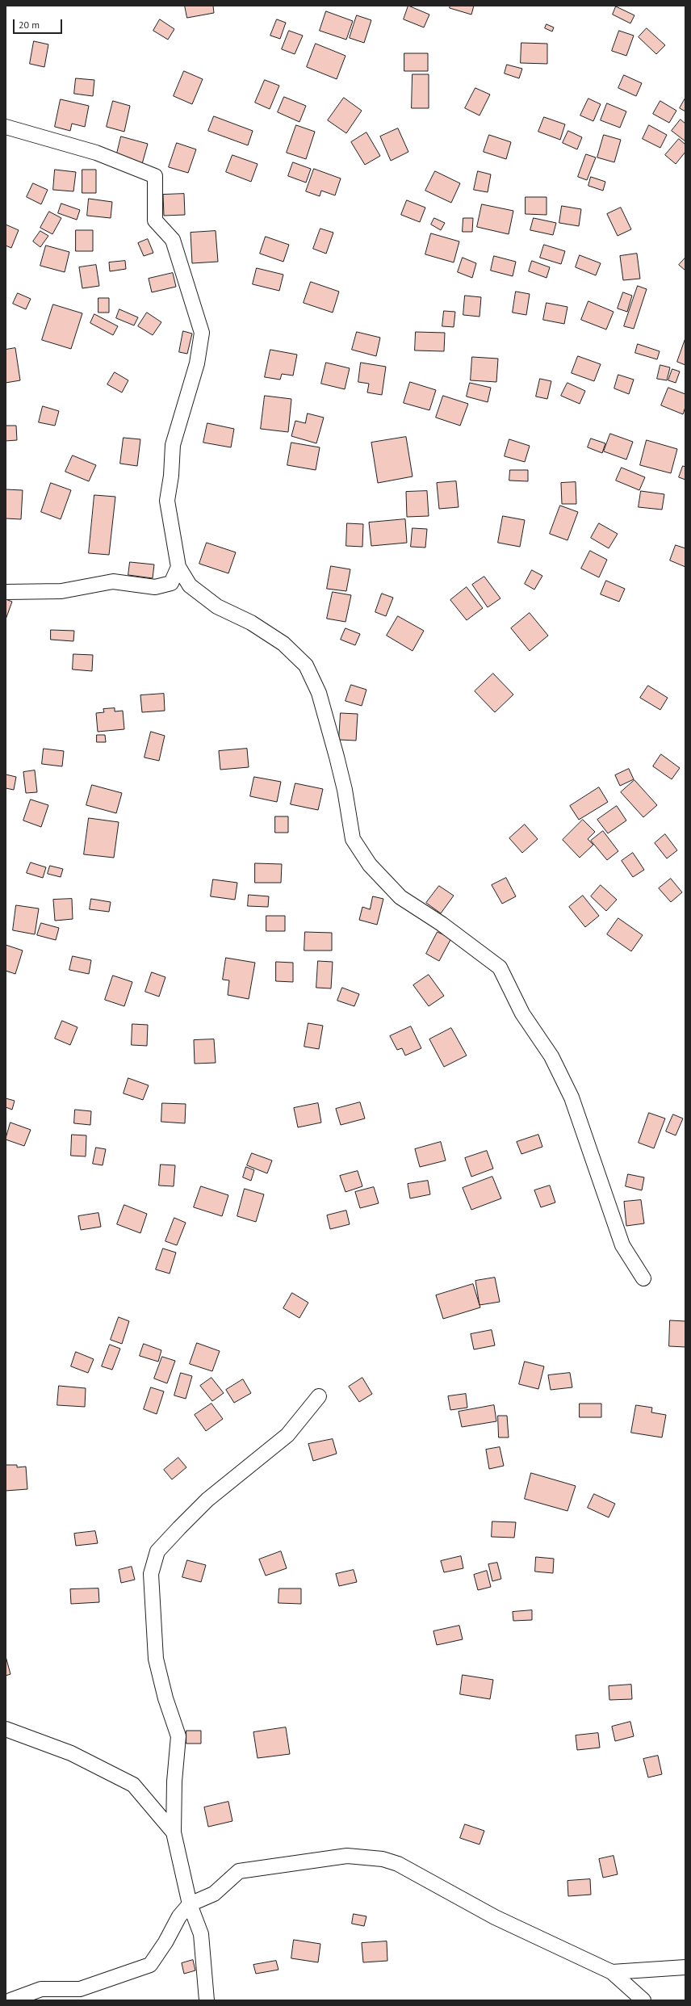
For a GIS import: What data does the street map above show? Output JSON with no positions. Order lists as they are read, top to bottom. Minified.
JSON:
{"scale_bar":"20 m"}
